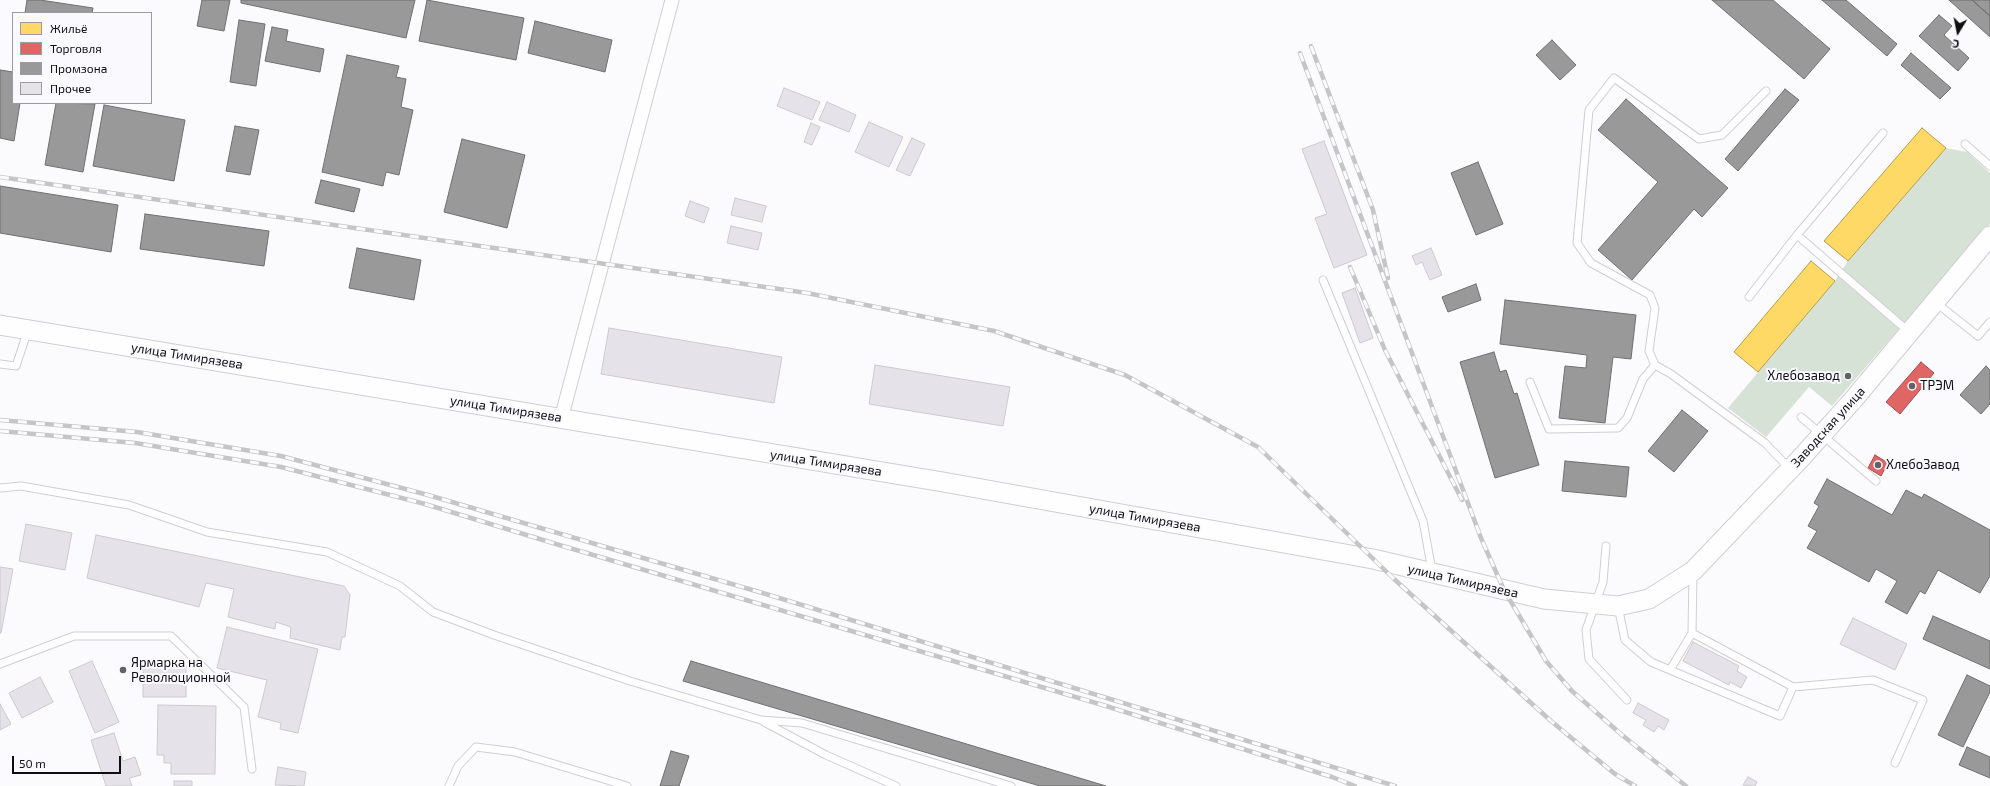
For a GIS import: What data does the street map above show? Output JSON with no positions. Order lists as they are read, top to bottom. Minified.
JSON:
{"streets":{"main road":["улица Тимирязева","Заводская улица"]},"crossings":[["улица Тимирязева","Заводская улица"]],"places":["Хлебозавод","ТРЭМ","ХлебоЗавод","Ярмарка на Революционной"],"legend":["Жильё","Торговля","Промзона","Прочее"],"scale_bar":"50 m","north":"bottom"}
